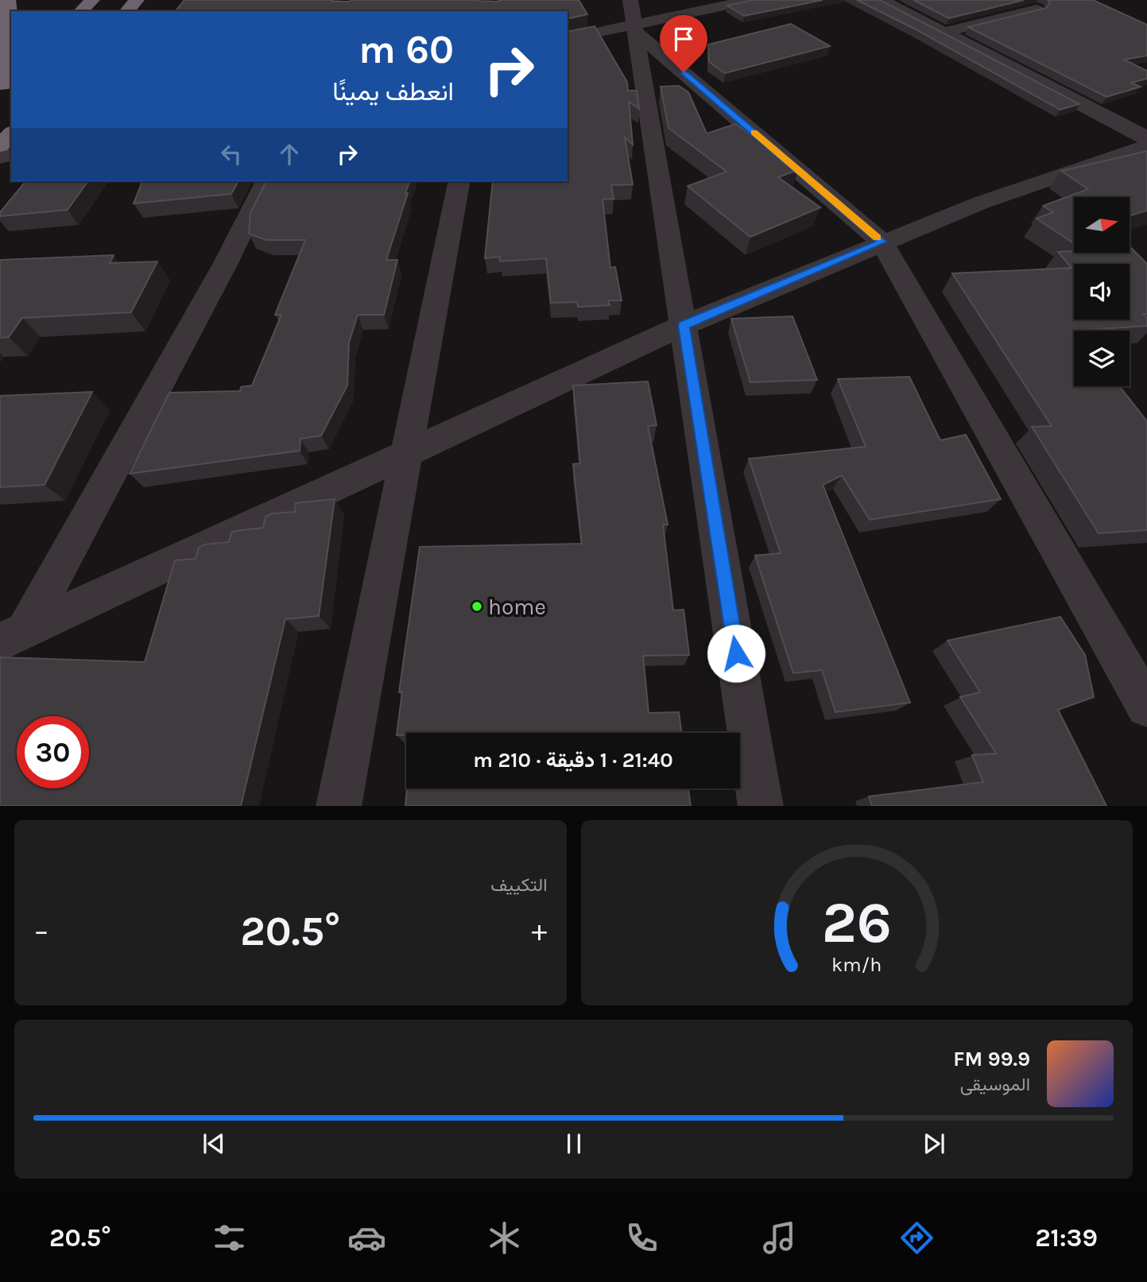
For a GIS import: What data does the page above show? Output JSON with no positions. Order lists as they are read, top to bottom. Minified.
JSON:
{"places":["home"],"north":"right","page":{"turn":["60 m","انعطف يمينًا"],"limit":"30","trip":"21:40 · 1 دقيقة · 210 m","tile":"التكييف","heat":["−","20.5°","+"],"song":["99.9 FM","الموسيقى"],"tabs":["21:39","20.5°"],"gauge":["26","km/h"]}}
